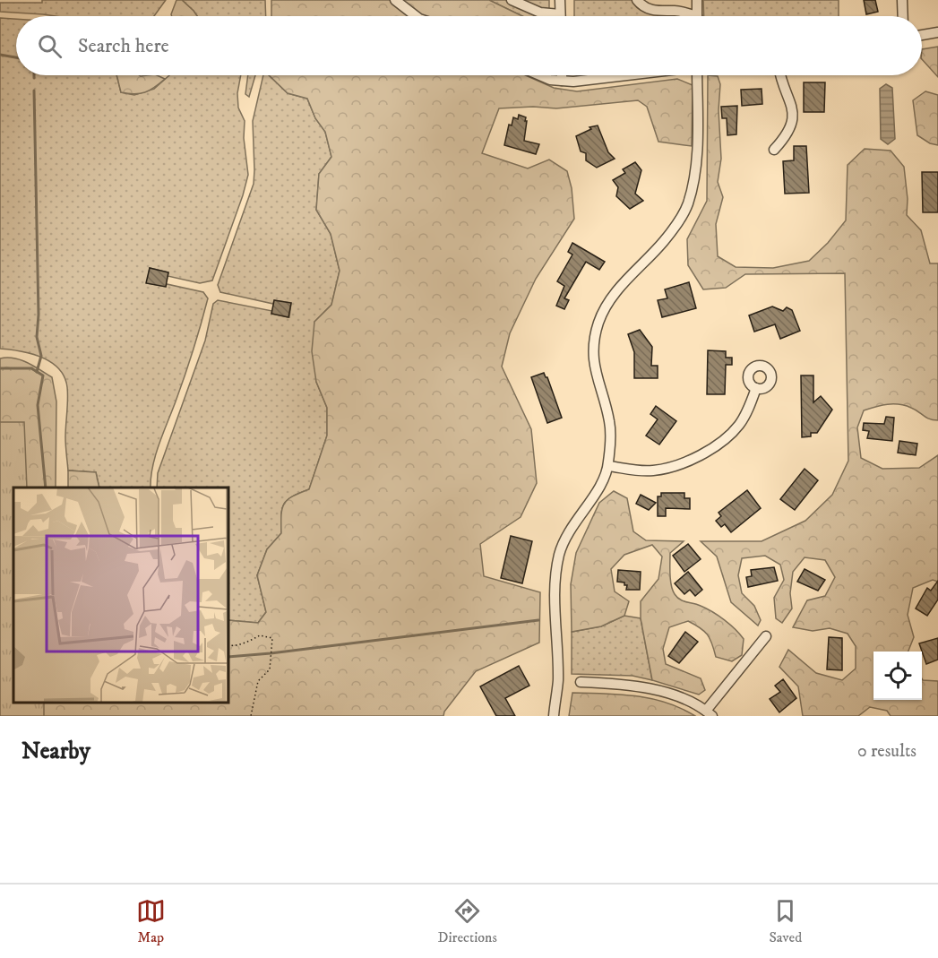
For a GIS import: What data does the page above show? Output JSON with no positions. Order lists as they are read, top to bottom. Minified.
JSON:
{"page":{"search":"Search here","heading":["Nearby","0 results"],"nav":["Map","Directions","Saved"]}}
